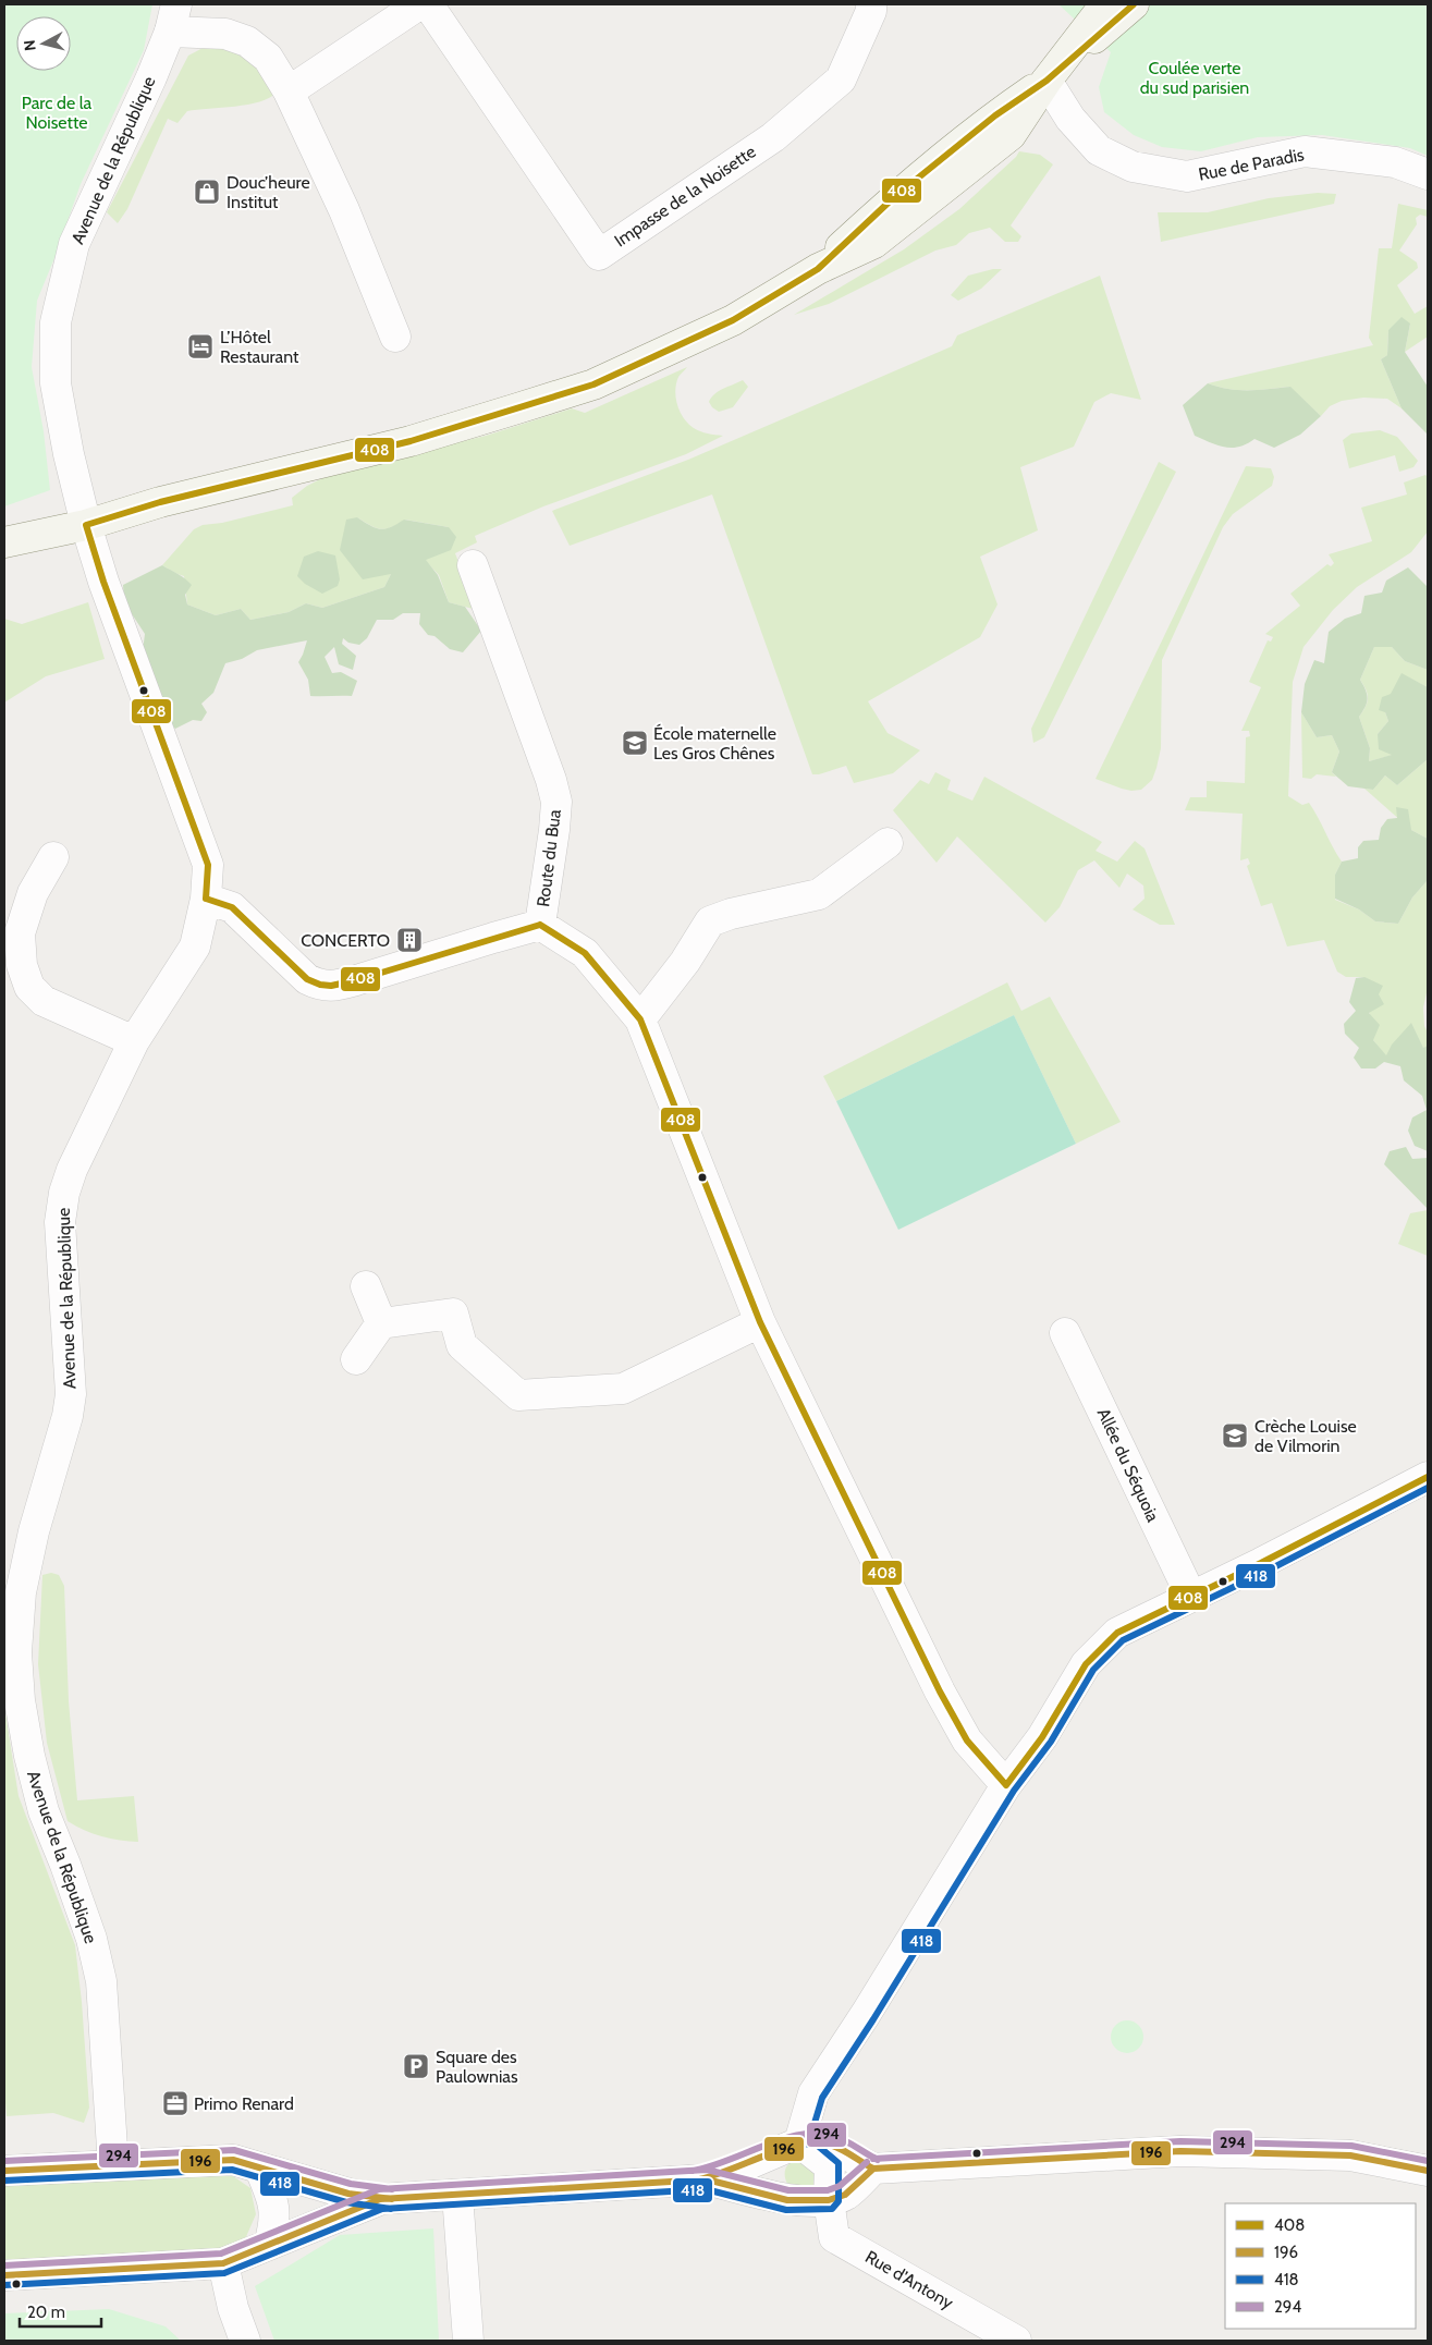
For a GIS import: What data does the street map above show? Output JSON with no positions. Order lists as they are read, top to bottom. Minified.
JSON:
{"streets":{"street":["Avenue de la République","Rue de Paradis","Impasse de la Noisette","Route du Bua","Allée du Séquoia","Rue d'Antony"]},"parks":["Coulée verte du sud parisien","Parc de la Noisette"],"places":{"shop":["Douc’heure Institut"],"hotel":["L’Hôtel Restaurant"],"school or university":["École maternelle Les Gros Chênes","Crèche Louise de Vilmorin"],"building":["CONCERTO"],"parking":["Square des Paulownias"],"office":["Primo Renard"]},"lines":["transit line 408","transit line 418","transit line 294","transit line 196"],"legend":["408","196","418","294"],"scale_bar":"20 m","north":"left"}
